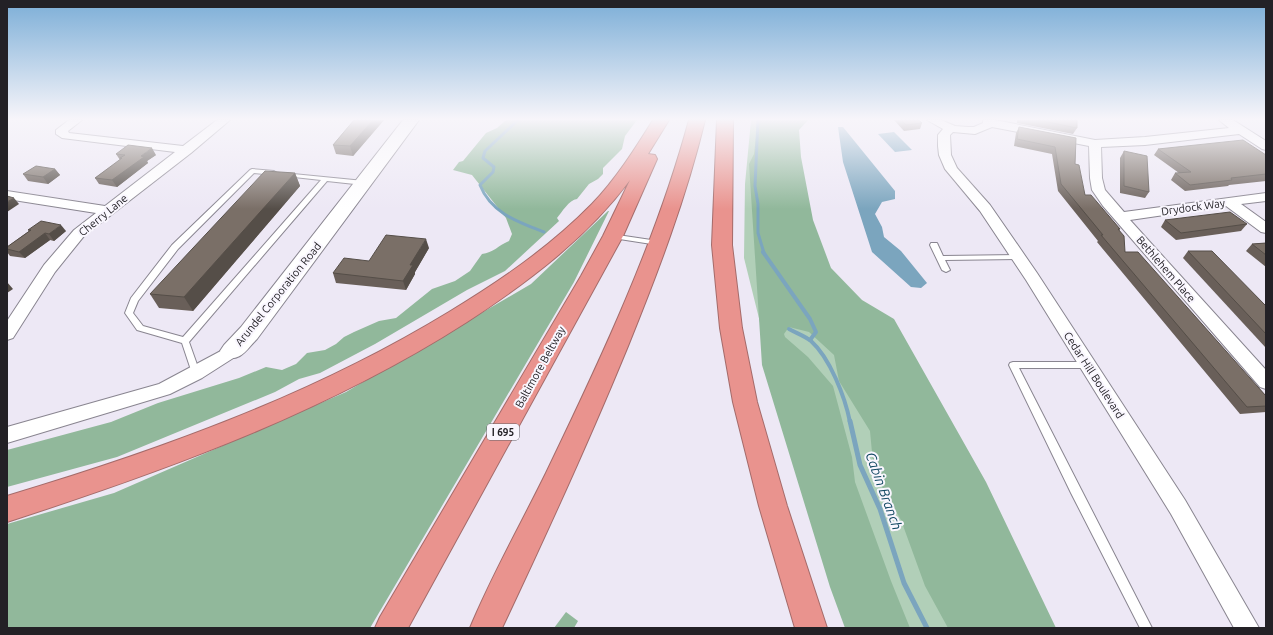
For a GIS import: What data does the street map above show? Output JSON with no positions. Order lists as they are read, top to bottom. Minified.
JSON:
{"streets":{"highway":["Baltimore Beltway","I 695"],"street":["Drydock Way","Cherry Lane","Bethlehem Place","Arundel Corporation Road","Cedar Hill Boulevard"]},"crossings":[["Drydock Way","Bethlehem Place"]],"water":["Cabin Branch"]}
